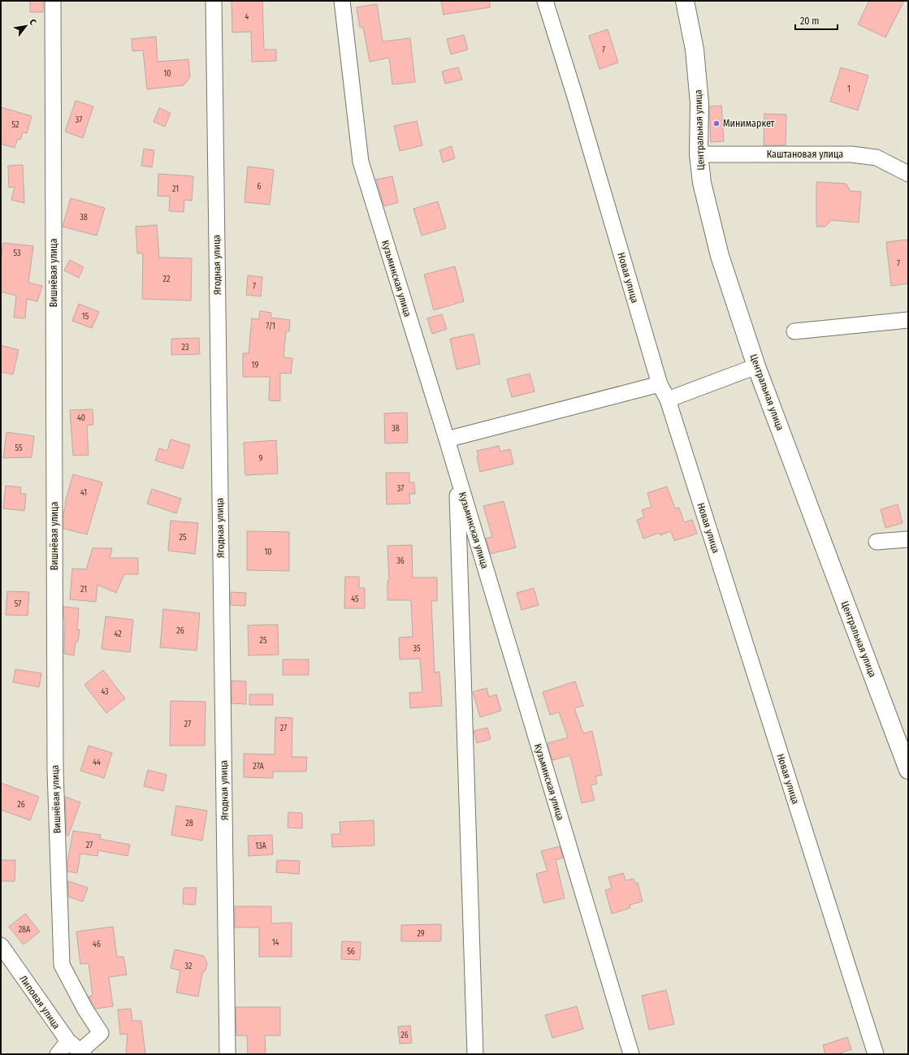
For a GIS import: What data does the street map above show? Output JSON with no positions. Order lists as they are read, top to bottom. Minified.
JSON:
{"streets":{"street":["Центральная улица","Каштановая улица","Ягодная улица","Вишнёвая улица","Новая улица","Кузьминская улица","Липовая улица"]},"crossings":[["Центральная улица","Каштановая улица"],["Вишнёвая улица","Липовая улица"]],"places":["Минимаркет"],"house_numbers":["4","7","10","1","37","52","6","21","38","53","7","22","7","15","7/1","23","19","40","38","55","9","37","41","25","10","36","21","45","57","26","42","25","35","43","27","27","44","27А","26","28","27","13А","28А","29","14","46","56","32","26"],"scale_bar":"20 m","north":"top right"}
